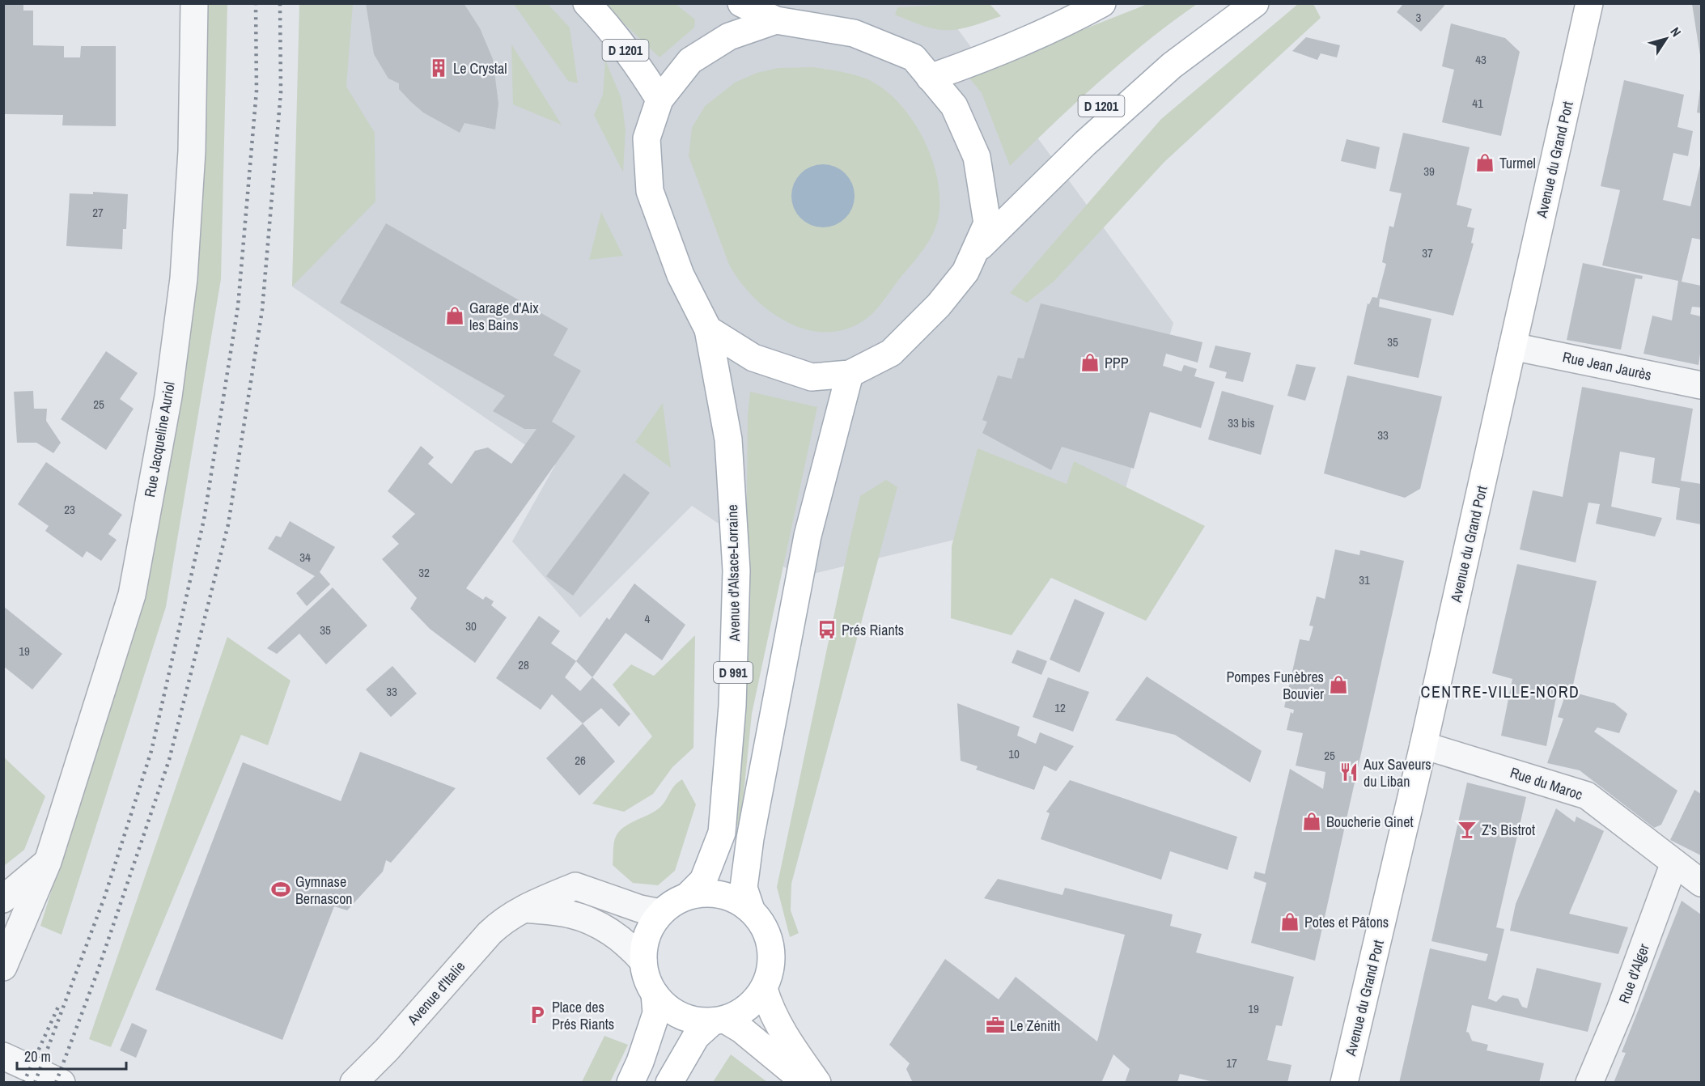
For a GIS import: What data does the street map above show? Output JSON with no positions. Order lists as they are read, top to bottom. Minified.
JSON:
{"streets":{"main road":["D 1201","Avenue du Grand Port","Avenue d'Alsace-Lorraine","D 991"],"street":["Rue Jean Jaurès","Rue Jacqueline Auriol","Rue du Maroc","Rue d'Alger","Avenue d'Italie"]},"crossings":[["D 1201","Avenue d'Alsace-Lorraine"],["Avenue du Grand Port","Rue Jean Jaurès"],["Avenue du Grand Port","Rue du Maroc"],["Avenue d'Alsace-Lorraine","Avenue d'Italie"],["Rue du Maroc","Rue d'Alger"]],"districts":["CENTRE-VILLE-NORD"],"places":{"building":["Le Crystal"],"shop":["Turmel","Garage d'Aix les Bains","PPP","Pompes Funèbres Bouvier","Boucherie Ginet","Potes et Pâtons"],"bus stop":["Prés Riants"],"restaurant":["Aux Saveurs du Liban"],"bar":["Z's Bistrot"],"sports":["Gymnase Bernascon"],"parking":["Place des Prés Riants"],"office":["Le Zénith"]},"house_numbers":["3","43","41","39","27","37","35","25","33 bis","33","23","34","32","31","4","30","35","19","28","33","12","10","25","26","19","17"],"scale_bar":"20 m","north":"top right"}
